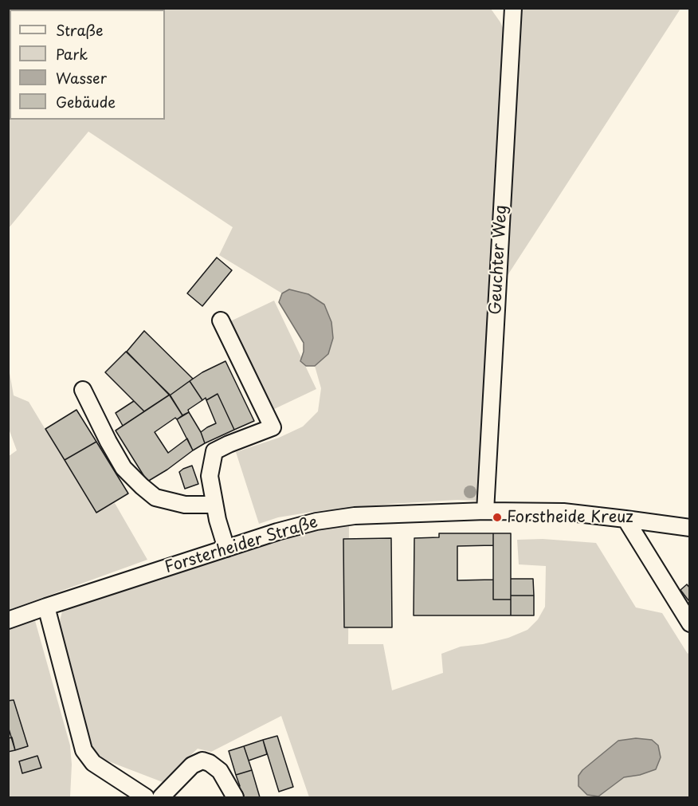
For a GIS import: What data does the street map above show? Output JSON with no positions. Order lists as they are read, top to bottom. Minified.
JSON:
{"streets":{"street":["Geuchter Weg","Forsterheider Straße"]},"crossings":[["Geuchter Weg","Forsterheider Straße"]],"places":["Forstheide Kreuz"],"legend":["Straße","Park","Wasser","Gebäude"]}
